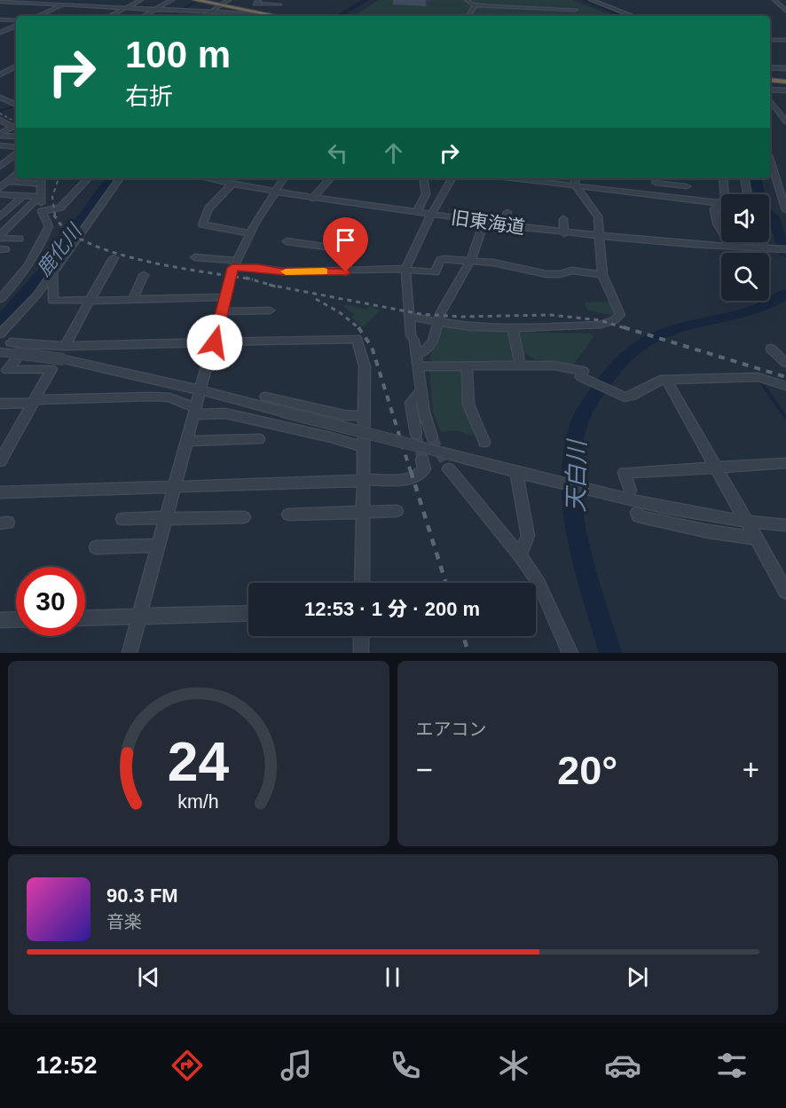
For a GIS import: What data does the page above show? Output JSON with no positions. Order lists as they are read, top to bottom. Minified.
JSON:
{"streets":{"street":["旧東海道"]},"water":["鹿化川","天白川"],"page":{"turn":["100 m","右折"],"limit":"30","trip":"12:53 · 1 分 · 200 m","tile":"エアコン","heat":["−","20°","+"],"song":["90.3 FM","音楽"],"tabs":"12:52","gauge":["24","km/h"]}}
